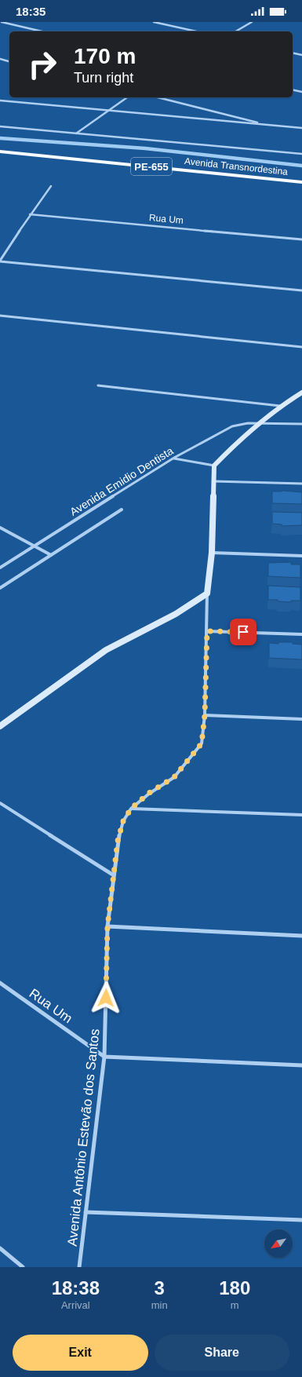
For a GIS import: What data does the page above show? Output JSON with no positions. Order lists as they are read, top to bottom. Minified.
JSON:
{"streets":{"main road":["PE-655","Avenida Transnordestina"],"street":["Rua Um","Avenida Emidio Dentista","Avenida Antônio Estevão dos Santos"]},"crossings":[["Rua Um","Avenida Antônio Estevão dos Santos"]],"north":"bottom left","page":{"status":"18:35","turn":["170 m","Turn right"],"eta":["18:38","Arrival","3","min","180","m"],"buttons":["Exit","Share"]}}
